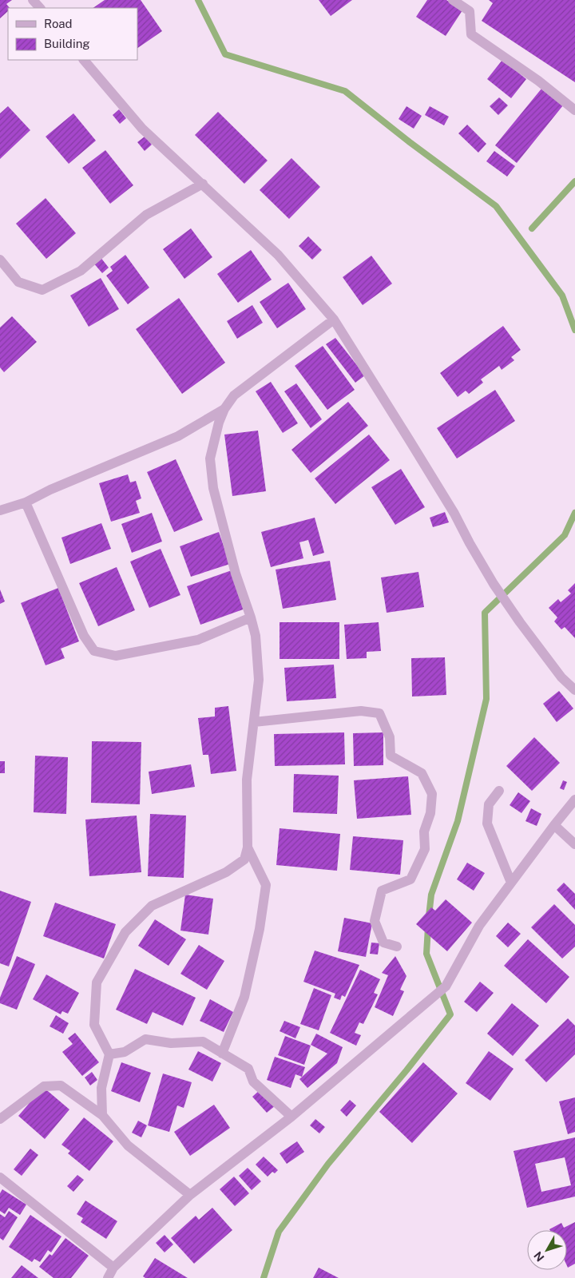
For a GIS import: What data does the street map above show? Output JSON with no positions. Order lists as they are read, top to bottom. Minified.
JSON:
{"legend":["Road","Building"],"north":"bottom left"}
